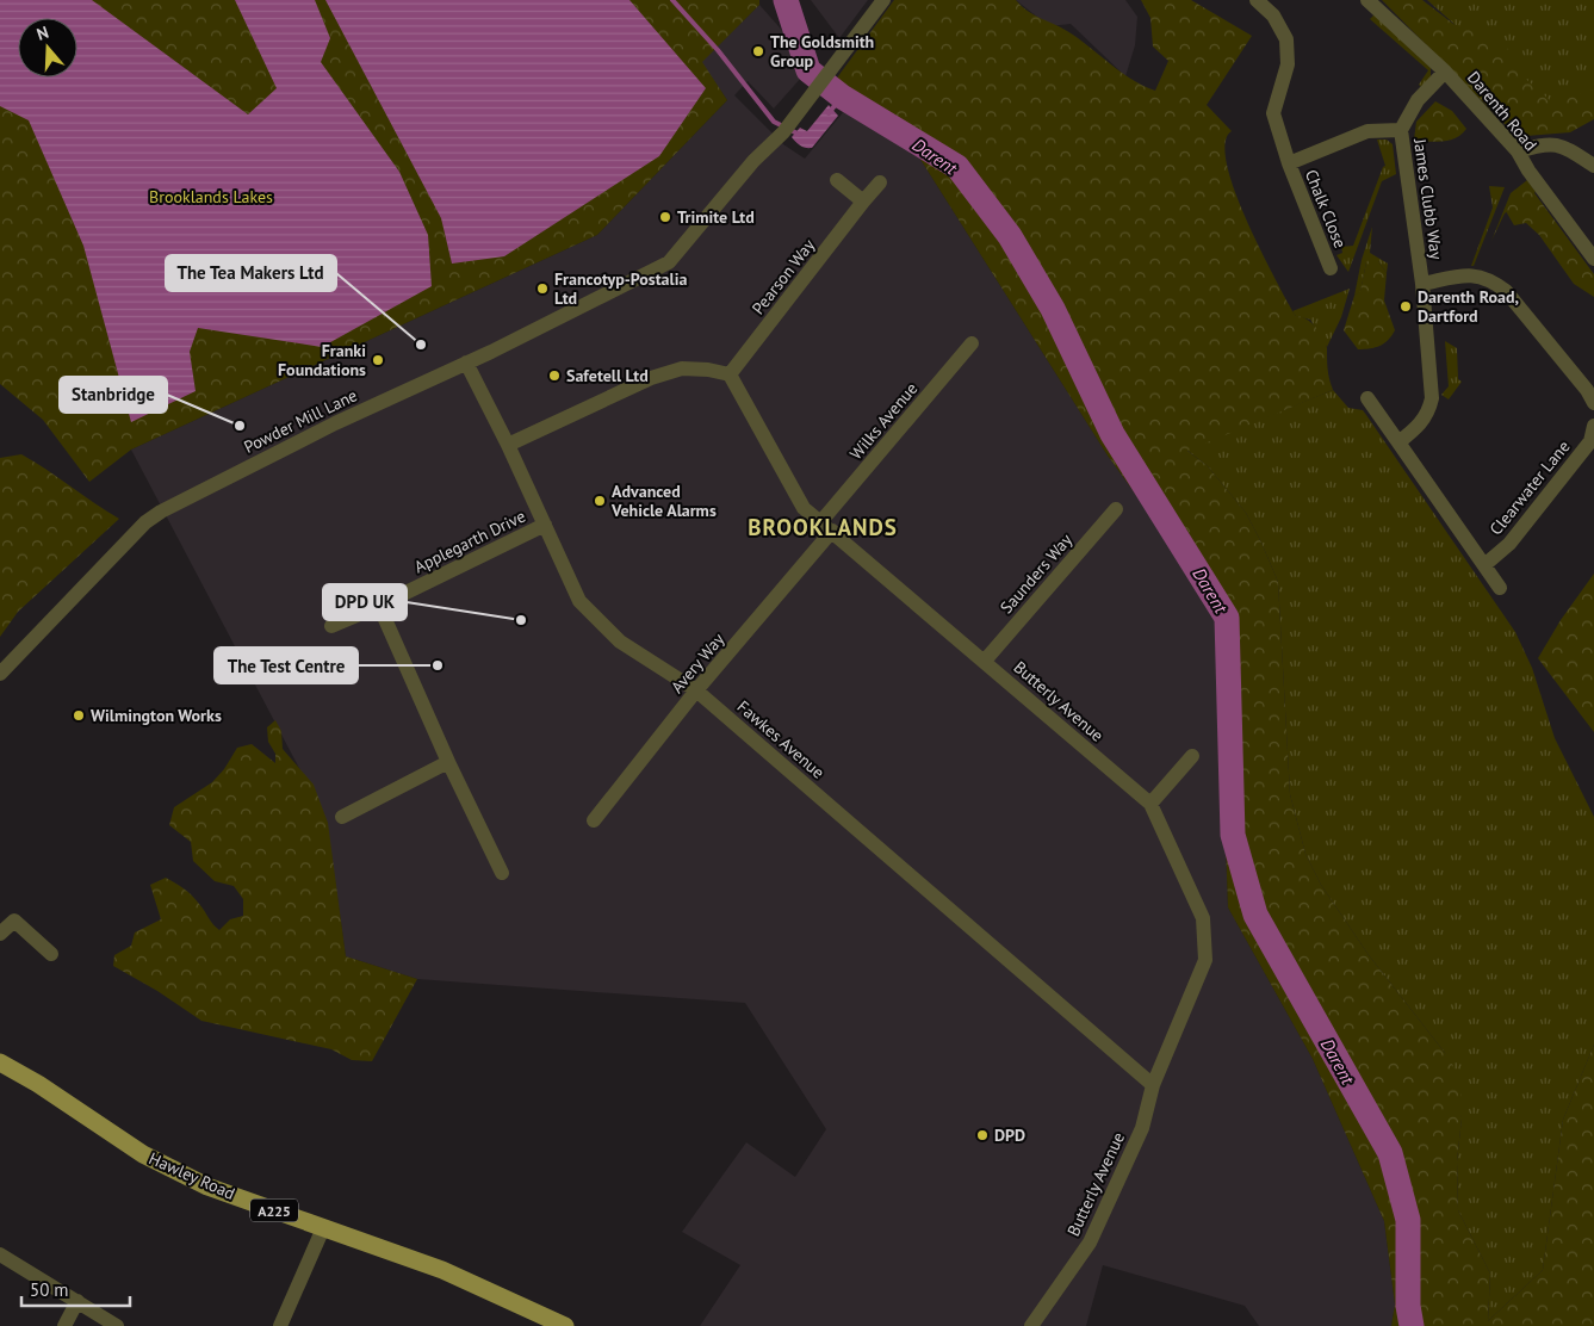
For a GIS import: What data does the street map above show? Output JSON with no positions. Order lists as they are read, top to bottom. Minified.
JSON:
{"streets":{"main road":["Hawley Road","A225"],"street":["Darenth Road","James Clubb Way","Chalk Close","Pearson Way","Powder Mill Lane","Wilks Avenue","Clearwater Lane","Applegarth Drive","Saunders Way","Avery Way","Butterly Avenue","Fawkes Avenue"]},"crossings":[["Darenth Road","James Clubb Way"],["James Clubb Way","Chalk Close"],["Pearson Way","Butterly Avenue"],["Powder Mill Lane","Fawkes Avenue"],["Wilks Avenue","Avery Way"],["Wilks Avenue","Butterly Avenue"],["Applegarth Drive","Fawkes Avenue"],["Saunders Way","Butterly Avenue"],["Avery Way","Butterly Avenue"],["Avery Way","Fawkes Avenue"],["Butterly Avenue","Fawkes Avenue"]],"districts":["BROOKLANDS"],"water":["Darent"],"parks":["Brooklands Lakes"],"places":["The Goldsmith Group","Trimite Ltd","Francotyp-Postalia Ltd","Darenth Road, Dartford","The Tea Makers Ltd","Franki Foundations","Safetell Ltd","Stanbridge","Advanced Vehicle Alarms","DPD UK","The Test Centre","Wilmington Works","DPD"],"scale_bar":"50 m","north":"top"}
